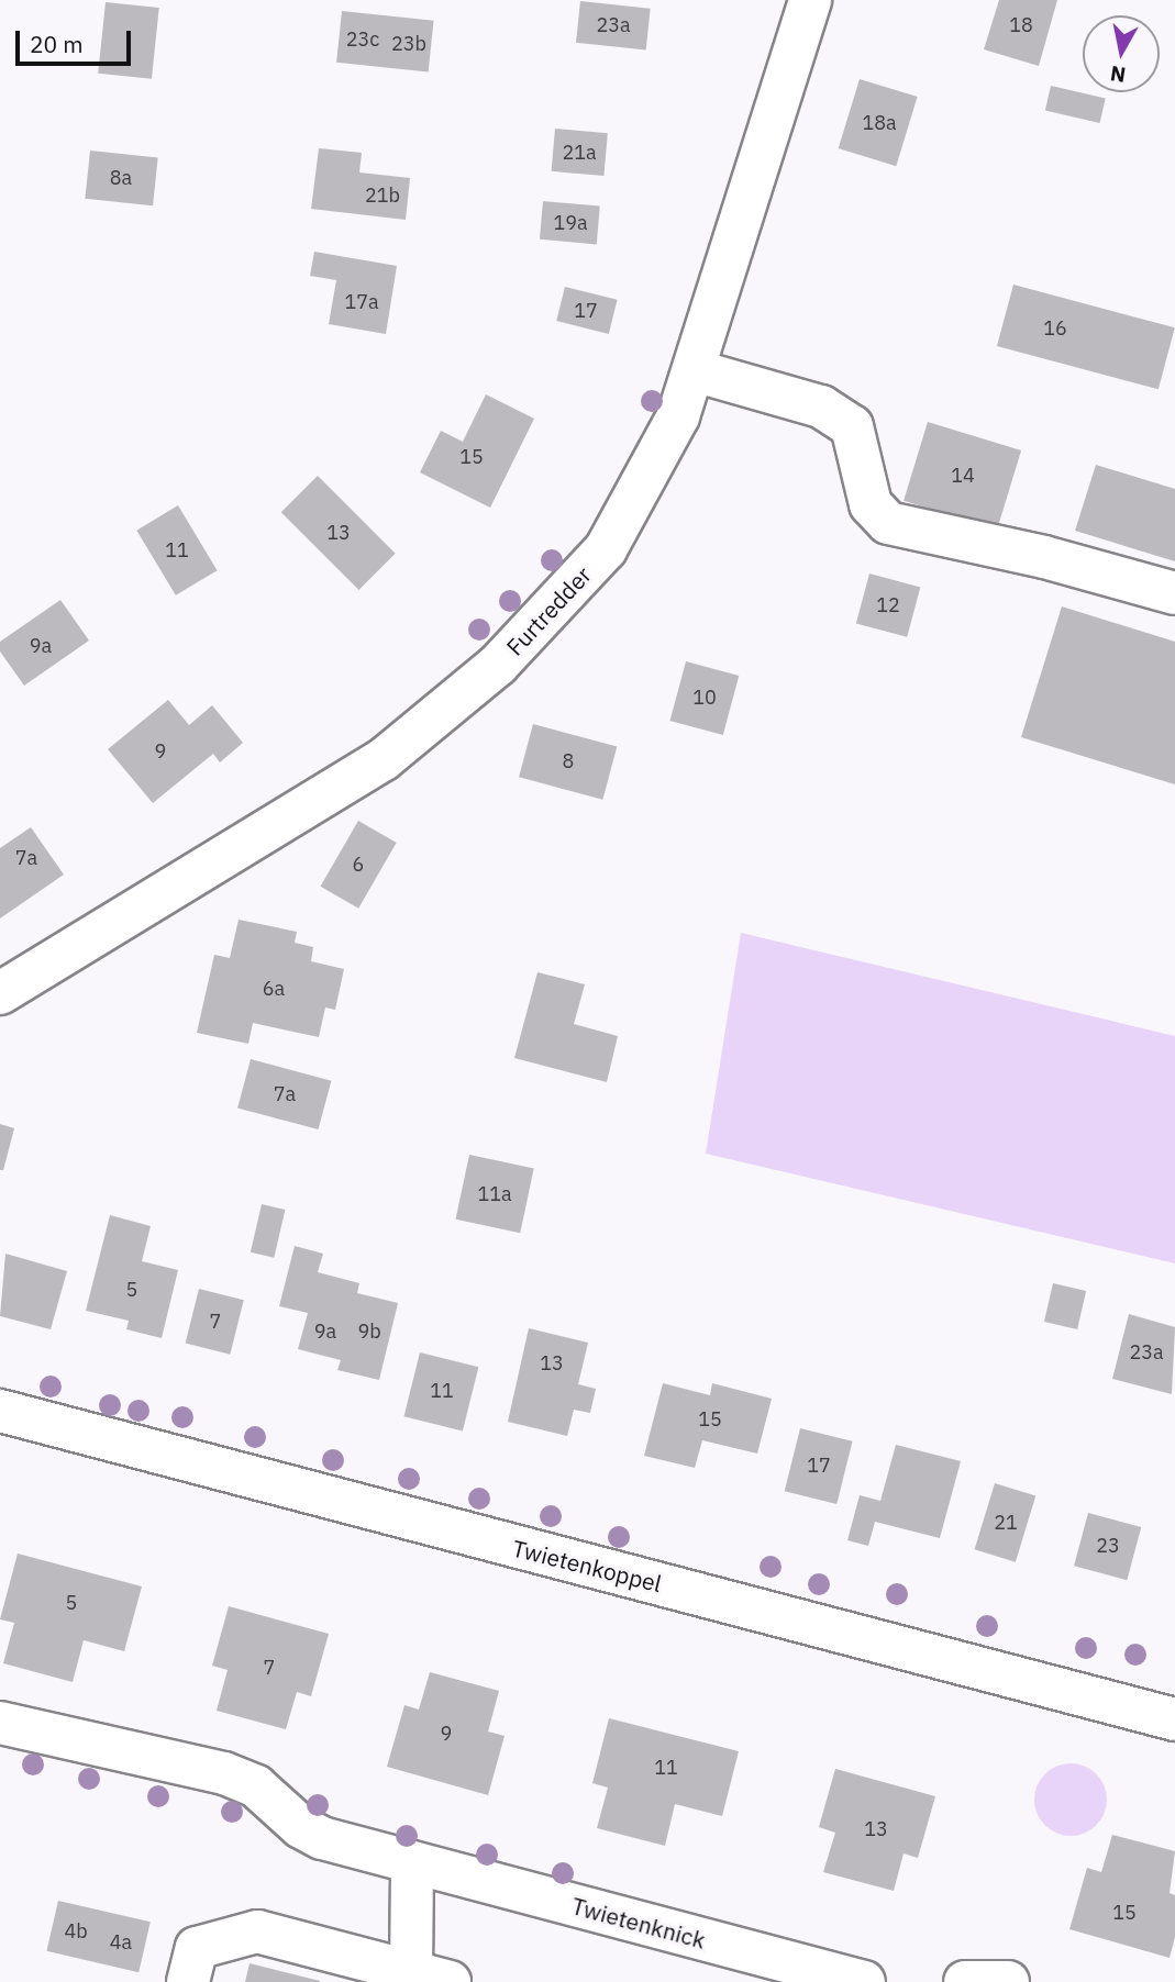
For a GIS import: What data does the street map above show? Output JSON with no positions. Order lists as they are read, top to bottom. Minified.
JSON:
{"streets":{"street":["Furtredder","Twietenkoppel","Twietenknick"]},"house_numbers":["23a","18","23c","23b","18a","21a","8a","21b","19a","17a","17","16","15","14","13","11","12","9a","10","9","8","7a","6","6a","7a","11a","5","7","9a","9b","23a","13","11","15","17","21","23","5","7","9","11","13","15","4b","4a"],"scale_bar":"20 m","north":"bottom"}
